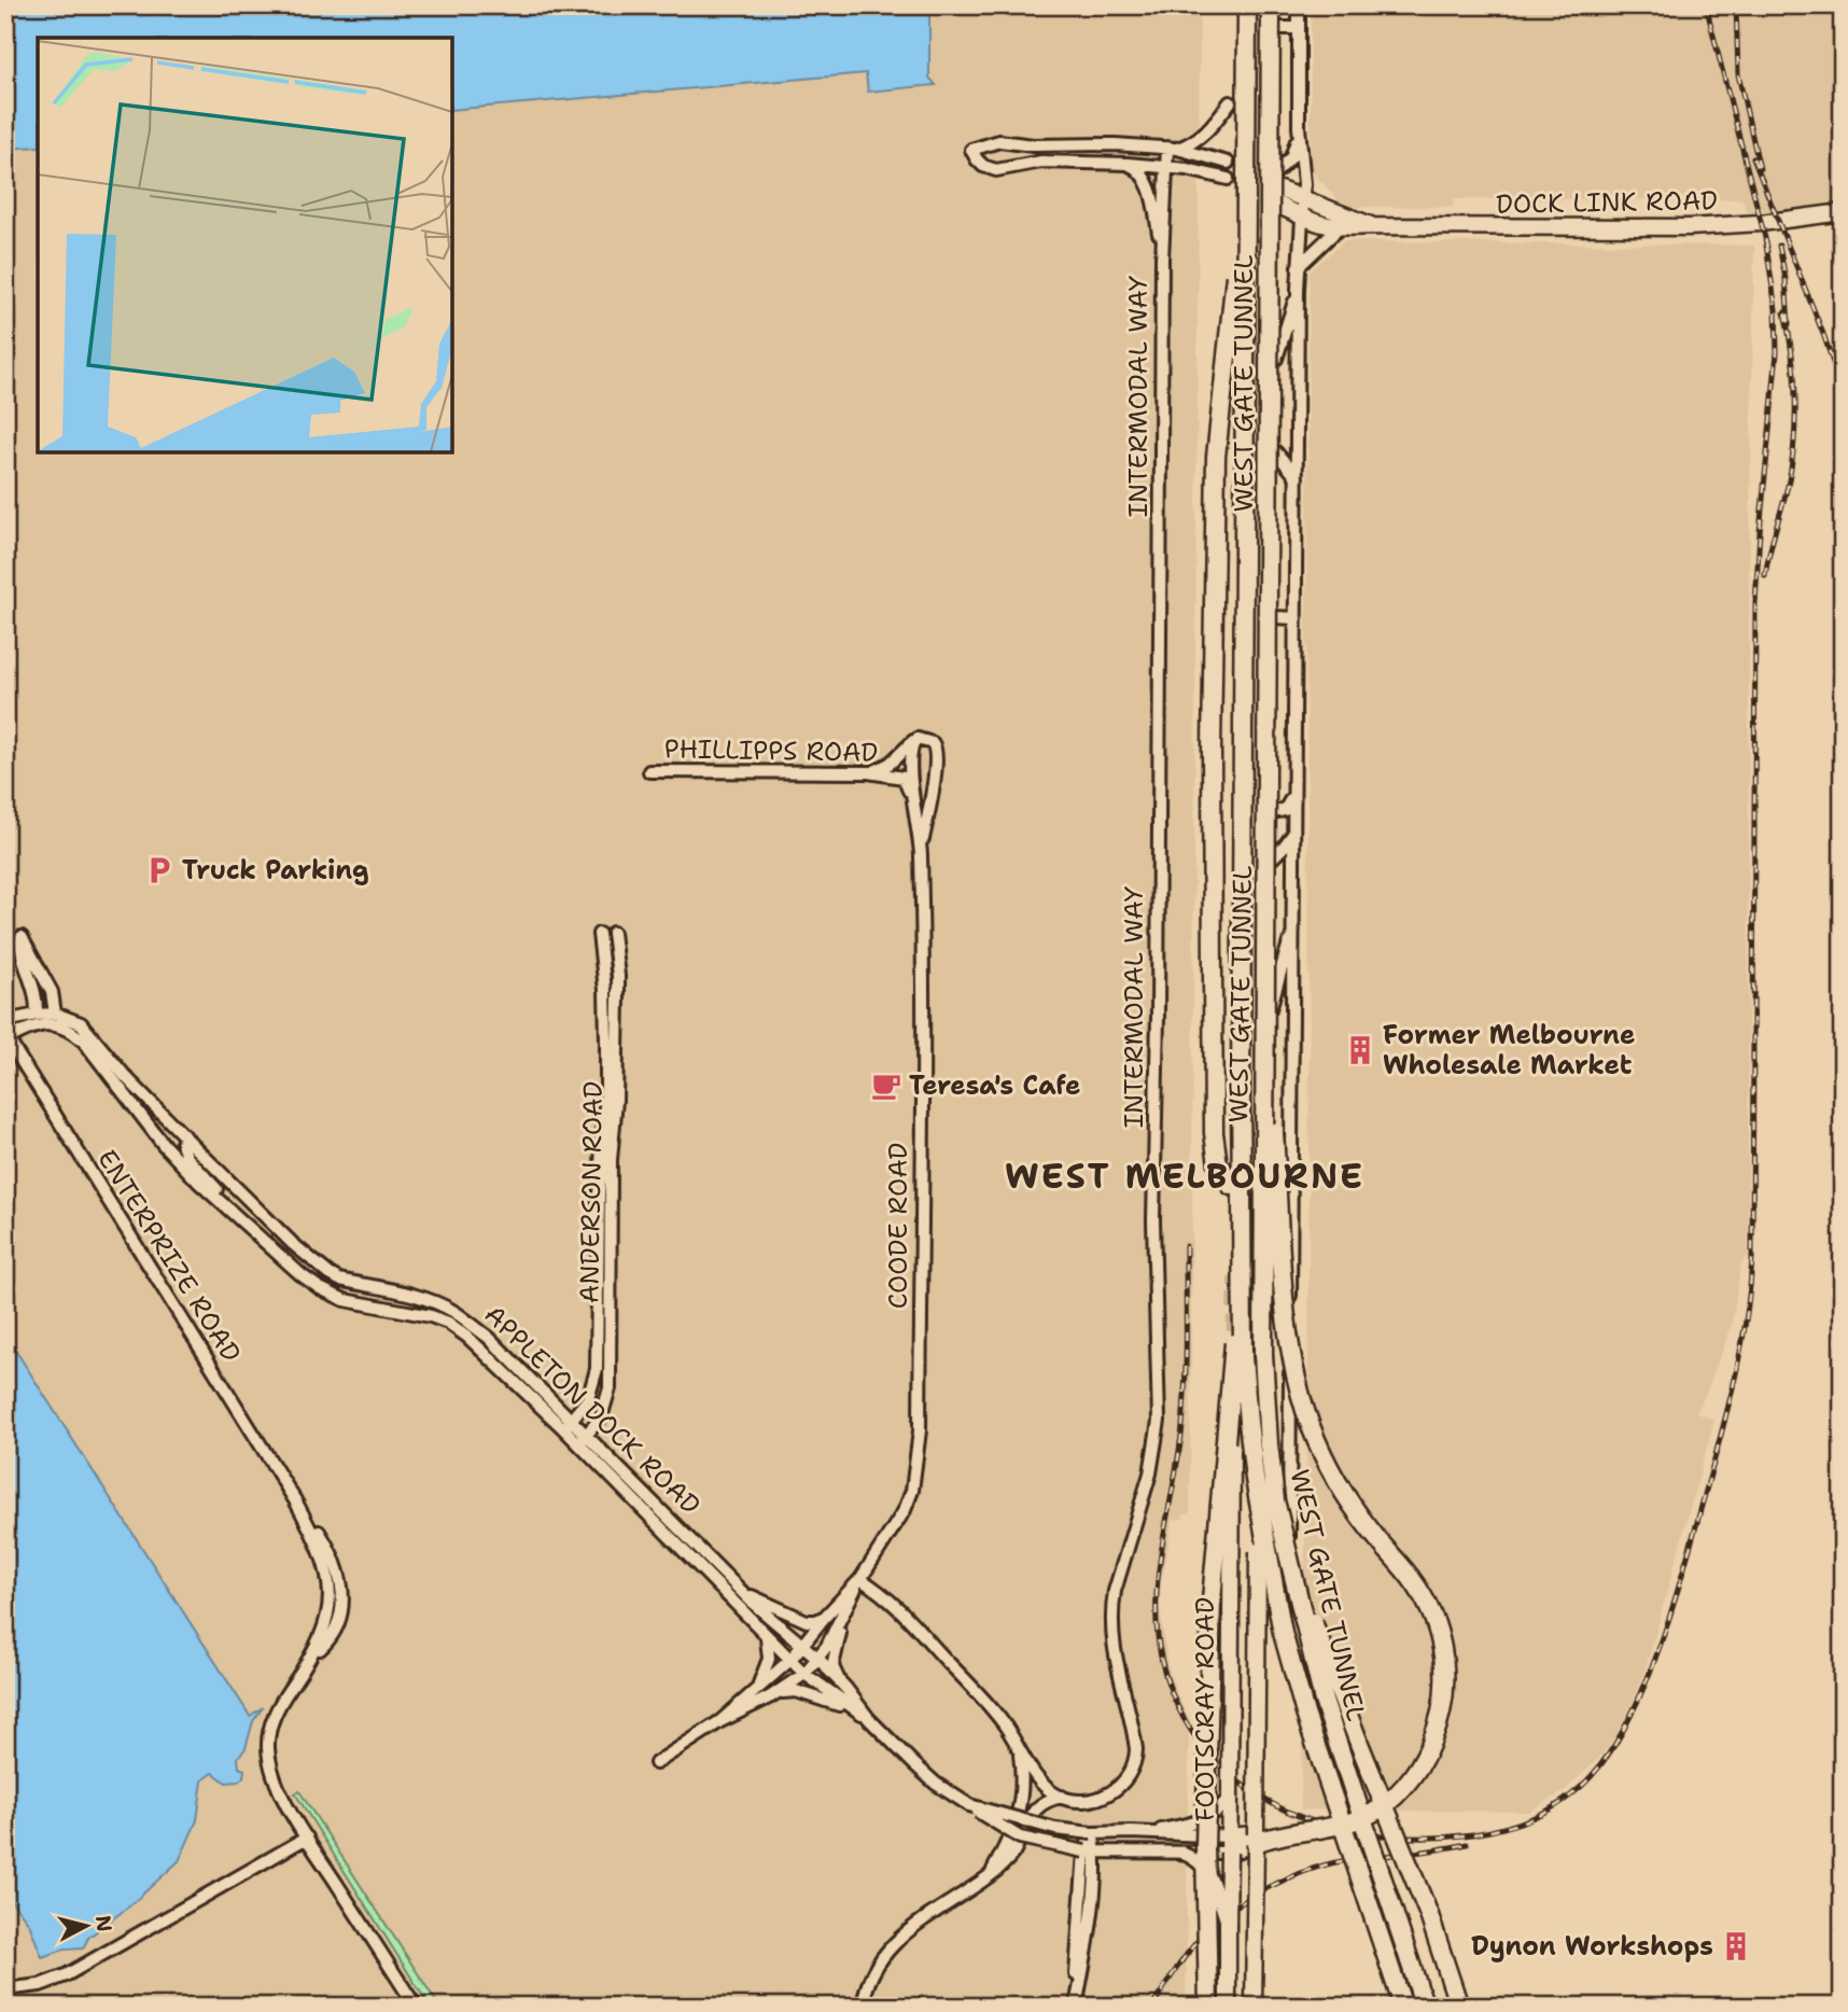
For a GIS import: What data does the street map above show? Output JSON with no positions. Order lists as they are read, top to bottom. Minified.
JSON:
{"streets":{"highway":["WEST GATE TUNNEL"],"main road":["DOCK LINK ROAD","APPLETON DOCK ROAD","FOOTSCRAY ROAD"],"street":["INTERMODAL WAY","PHILLIPPS ROAD","ANDERSON ROAD","COODE ROAD","ENTERPRIZE ROAD"]},"crossings":[["PHILLIPPS ROAD","COODE ROAD"],["ANDERSON ROAD","APPLETON DOCK ROAD"],["COODE ROAD","APPLETON DOCK ROAD"],["ENTERPRIZE ROAD","APPLETON DOCK ROAD"],["APPLETON DOCK ROAD","FOOTSCRAY ROAD"]],"districts":["WEST MELBOURNE"],"places":{"parking":["Truck Parking"],"building":["Former Melbourne Wholesale Market","Dynon Workshops"],"cafe":["Teresa's Cafe"]},"north":"right"}
